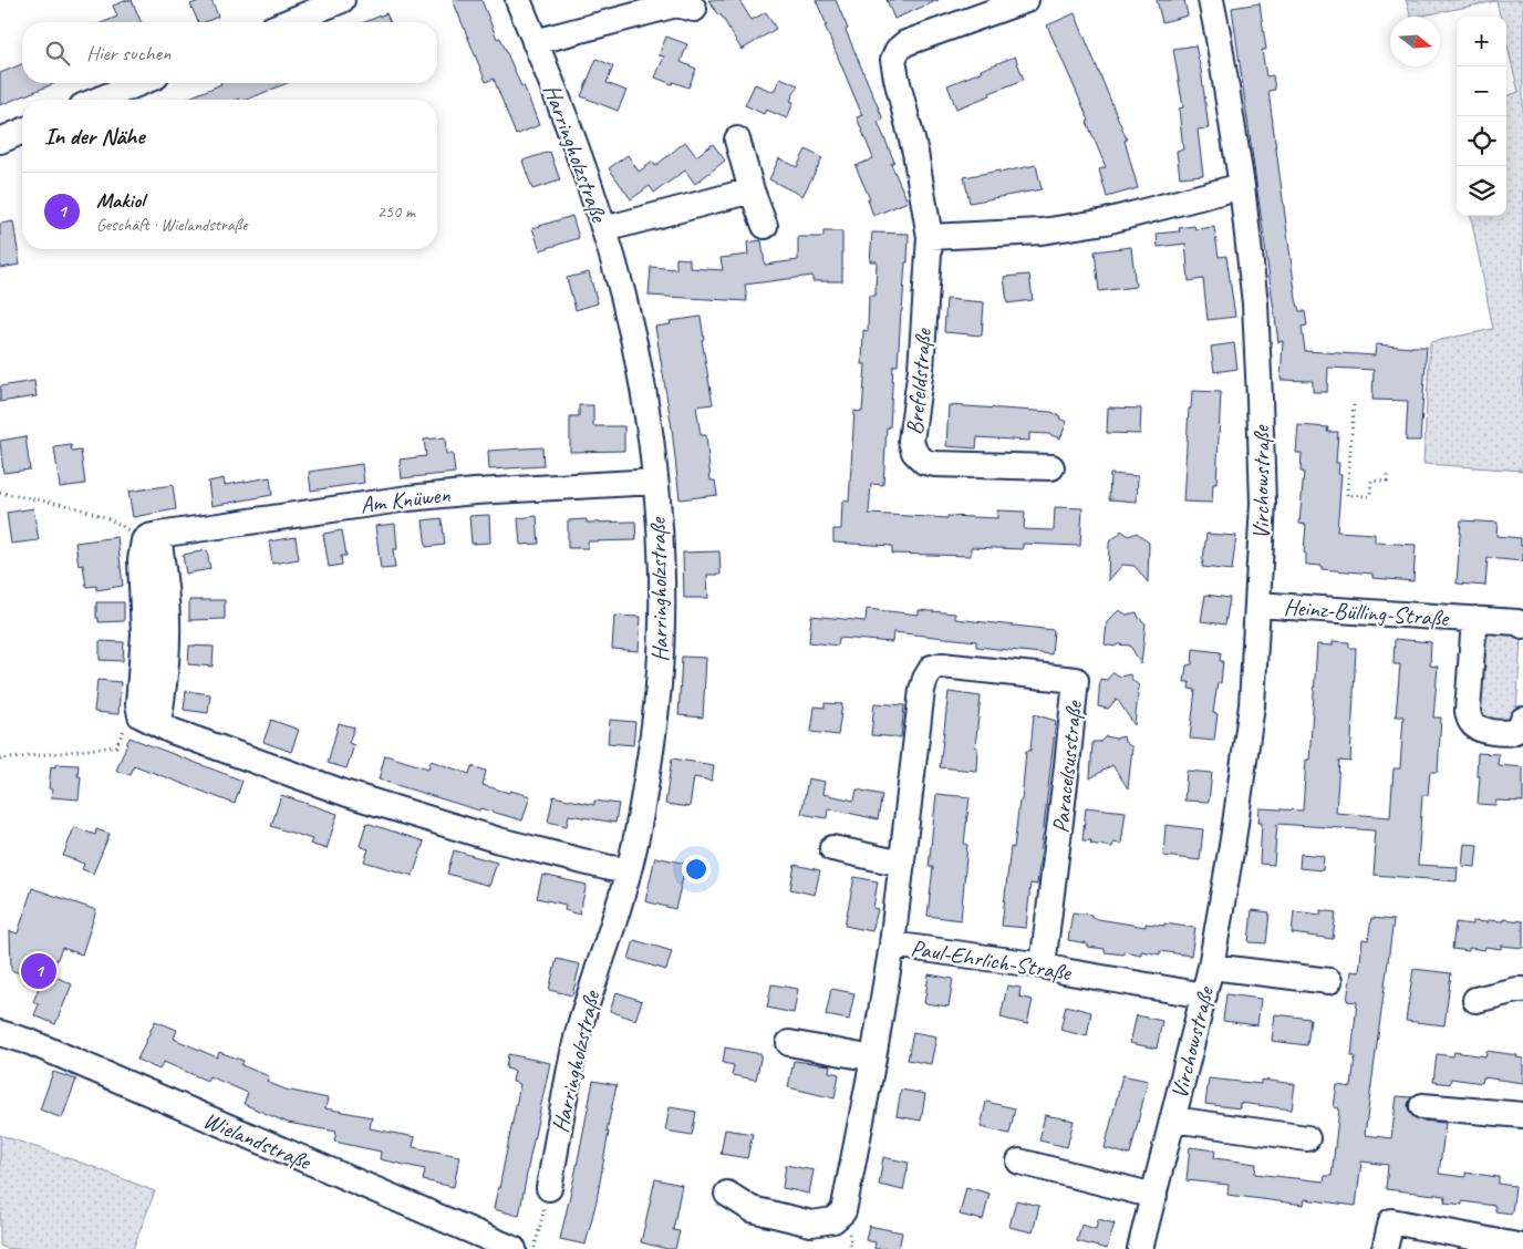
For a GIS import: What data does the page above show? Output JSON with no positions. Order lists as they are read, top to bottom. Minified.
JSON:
{"streets":{"street":["Harringholzstraße","Brefeldstraße","Virchowstraße","Am Knüwen","Heinz-Bülling-Straße","Paracelsusstraße","Paul-Ehrlich-Straße","Wielandstraße"]},"crossings":[["Harringholzstraße","Am Knüwen"],["Virchowstraße","Heinz-Bülling-Straße"],["Virchowstraße","Paul-Ehrlich-Straße"],["Paracelsusstraße","Paul-Ehrlich-Straße"]],"north":"right","page":{"map_buttons":["+","−"],"search":"Hier suchen","heading":"In der Nähe","list":[{"mark":"1","name":"Makiol","note":"Geschäft · Wielandstraße","value":"250 m"}],"pins":"1"}}
